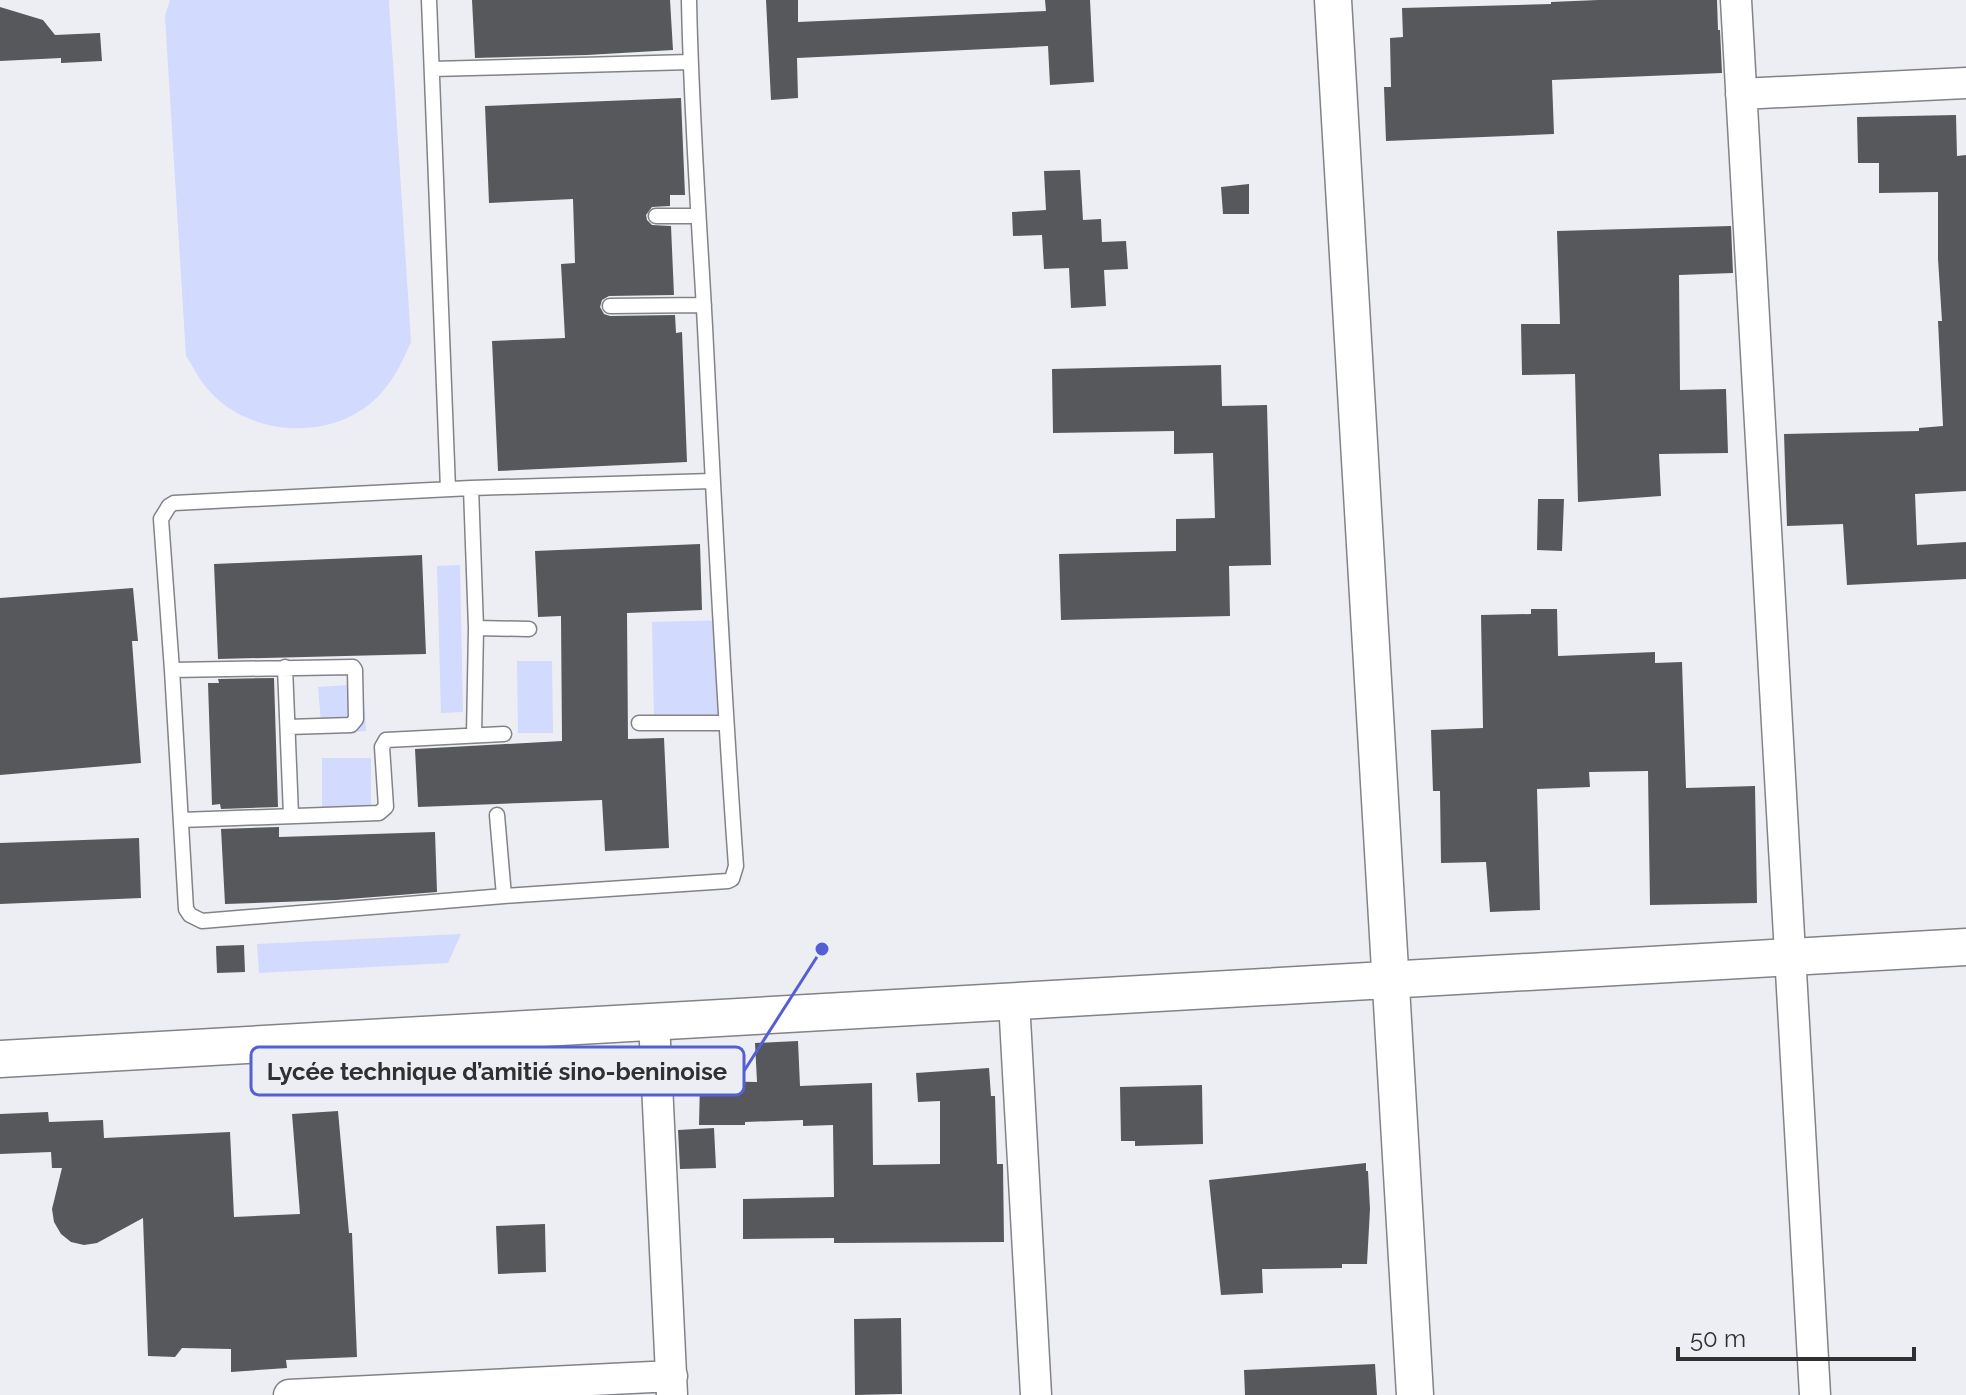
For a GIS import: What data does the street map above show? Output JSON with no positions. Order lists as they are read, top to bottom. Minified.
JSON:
{"places":["Lycée technique d’amitié sino-beninoise"],"scale_bar":"50 m"}
